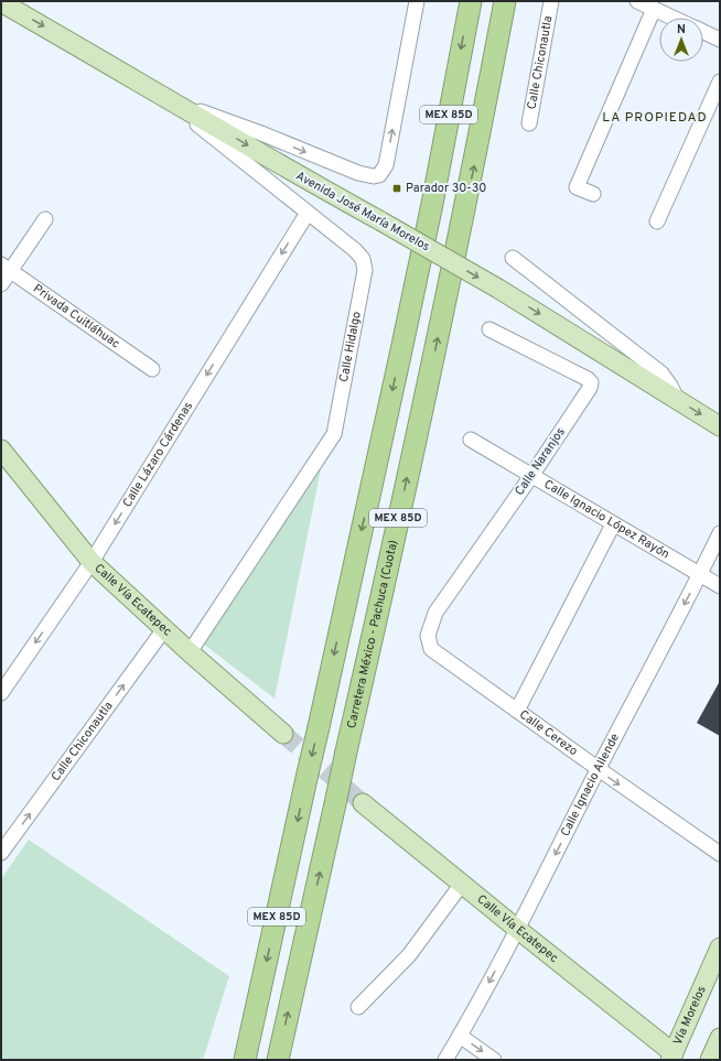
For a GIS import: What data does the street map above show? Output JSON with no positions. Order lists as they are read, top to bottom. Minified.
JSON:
{"streets":{"highway":["MEX 85D","Carretera México - Pachuca (Cuota)"],"main road":["Avenida José María Morelos","Calle Vía Ecatepec","Vía Morelos"],"street":["Calle Chiconautla","Privada Cuitláhuac","Calle Hidalgo","Calle Lázaro Cárdenas","Calle Naranjos","Calle Ignacio López Rayón","Calle Cerezo","Calle Ignacio Allende"]},"crossings":[["Calle Chiconautla","Calle Vía Ecatepec"],["Avenida José María Morelos","Calle Hidalgo"],["Calle Hidalgo","Calle Lázaro Cárdenas"],["Calle Hidalgo","Calle Vía Ecatepec"],["Calle Lázaro Cárdenas","Calle Vía Ecatepec"],["Calle Naranjos","Calle Ignacio López Rayón"],["Calle Naranjos","Calle Cerezo"],["Calle Ignacio López Rayón","Calle Ignacio Allende"],["Calle Vía Ecatepec","Calle Ignacio Allende"],["Calle Vía Ecatepec","Vía Morelos"],["Calle Cerezo","Calle Ignacio Allende"]],"one_way":["Calle Chiconautla","Avenida José María Morelos","Calle Lázaro Cárdenas","Calle Cerezo"],"districts":["LA PROPIEDAD"],"places":{"transit":["Parador 30-30"]},"north":"top"}
